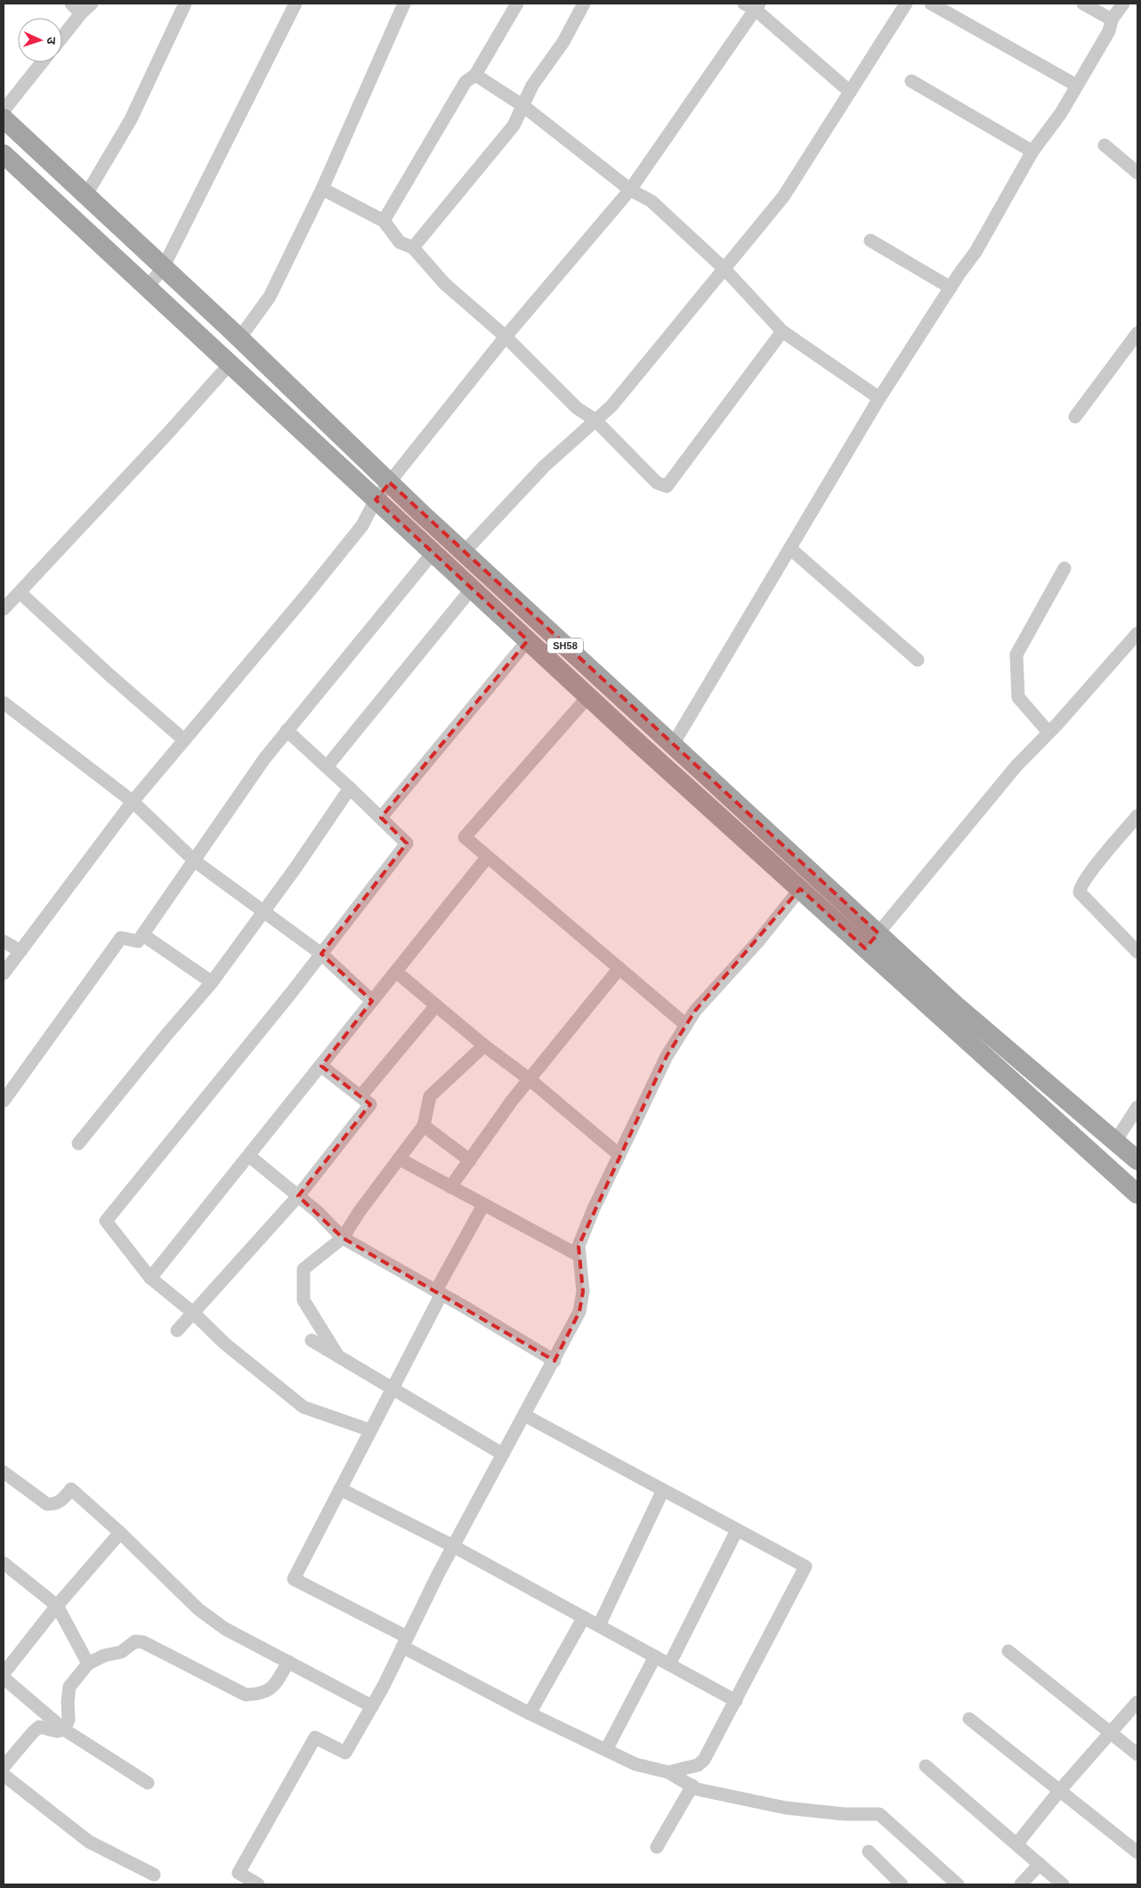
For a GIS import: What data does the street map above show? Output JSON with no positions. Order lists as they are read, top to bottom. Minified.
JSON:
{"streets":{"main road":["SH58"]},"north":"right"}
